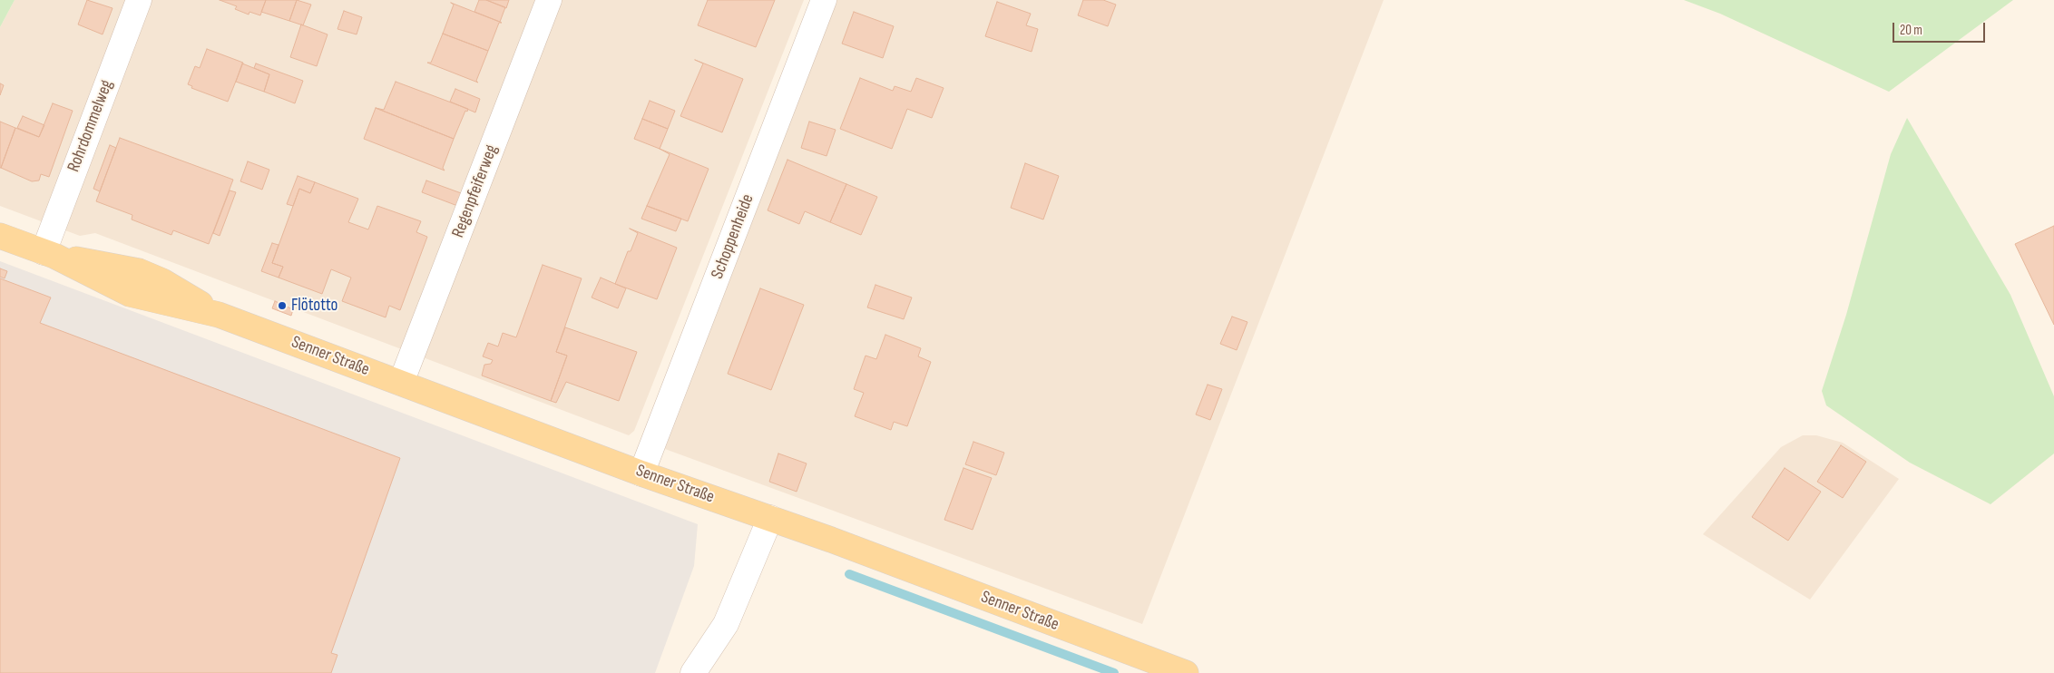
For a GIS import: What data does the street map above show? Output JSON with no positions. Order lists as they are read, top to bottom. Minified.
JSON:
{"streets":{"main road":["Senner Straße"],"street":["Rohrdommelweg","Regenpfeiferweg","Schoppenheide"]},"crossings":[["Rohrdommelweg","Senner Straße"],["Regenpfeiferweg","Senner Straße"],["Schoppenheide","Senner Straße"]],"places":["Flötotto"],"scale_bar":"20 m"}
